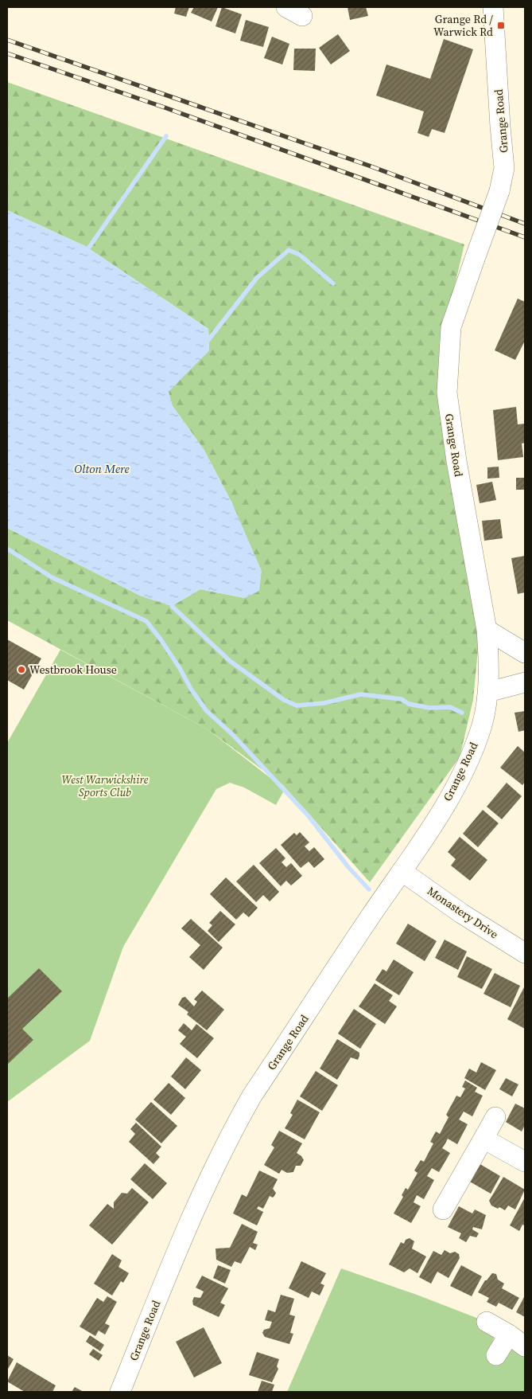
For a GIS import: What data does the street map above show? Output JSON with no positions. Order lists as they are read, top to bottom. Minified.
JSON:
{"streets":{"street":["Grange Road","Monastery Drive"]},"crossings":[["Grange Road","Monastery Drive"]],"water":["Olton Mere"],"parks":["West Warwickshire Sports Club"],"places":{"transit":["Grange Rd / Warwick Rd"],"other":["Westbrook House"]}}
